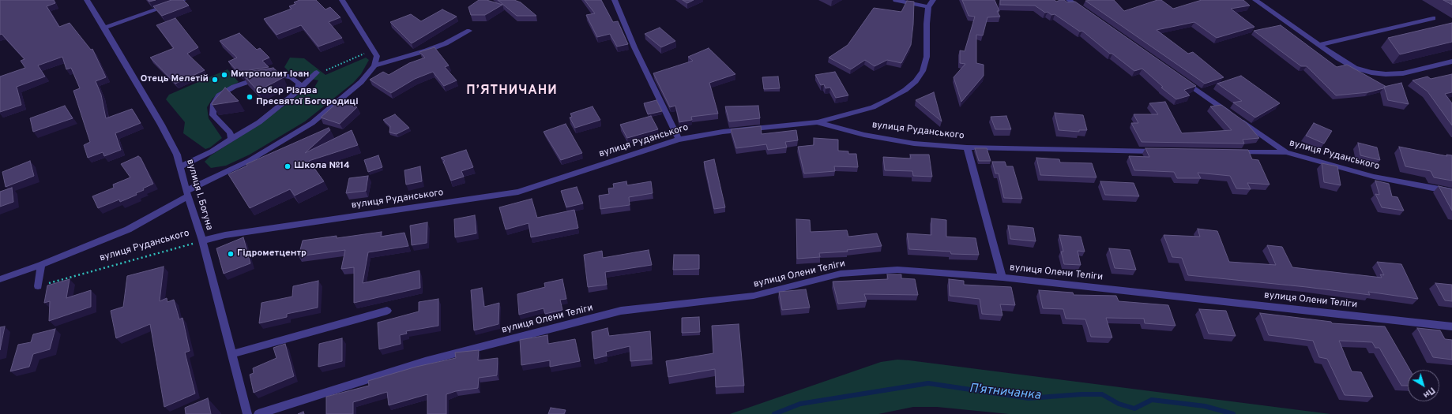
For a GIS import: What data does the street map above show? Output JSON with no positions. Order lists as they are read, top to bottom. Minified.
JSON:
{"streets":{"street":["вулиця Руданського","вулиця І. Богуна","вулиця Олени Теліги"]},"crossings":[["вулиця Руданського","вулиця І. Богуна"]],"districts":["П’ЯТНИЧАНИ"],"water":["П'ятничанка"],"places":["Митрополит Іоан","Отець Мелетій","Собор Різдва Пресвятої Богородиці","Школа №14","Гідрометцентр"],"north":"bottom right"}
